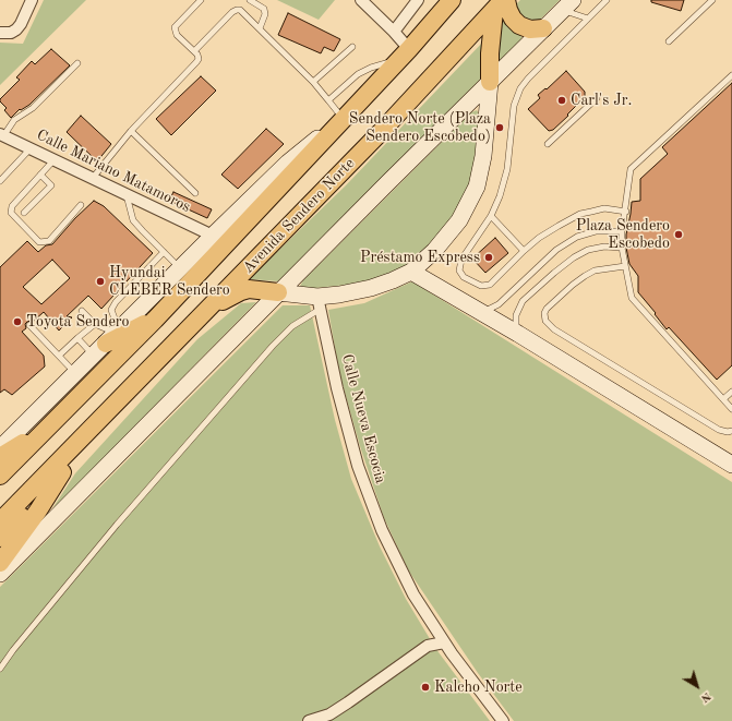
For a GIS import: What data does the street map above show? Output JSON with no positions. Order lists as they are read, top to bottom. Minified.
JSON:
{"streets":{"main road":["Avenida Sendero Norte"],"street":["Calle Mariano Matamoros","Calle Nueva Escocia"]},"places":["Carl's Jr.","Sendero Norte (Plaza Sendero Escobedo)","Plaza Sendero Escobedo","Préstamo Express","Hyundai CLEBER Sendero","Toyota Sendero","Kalcho Norte"],"north":"bottom right"}
